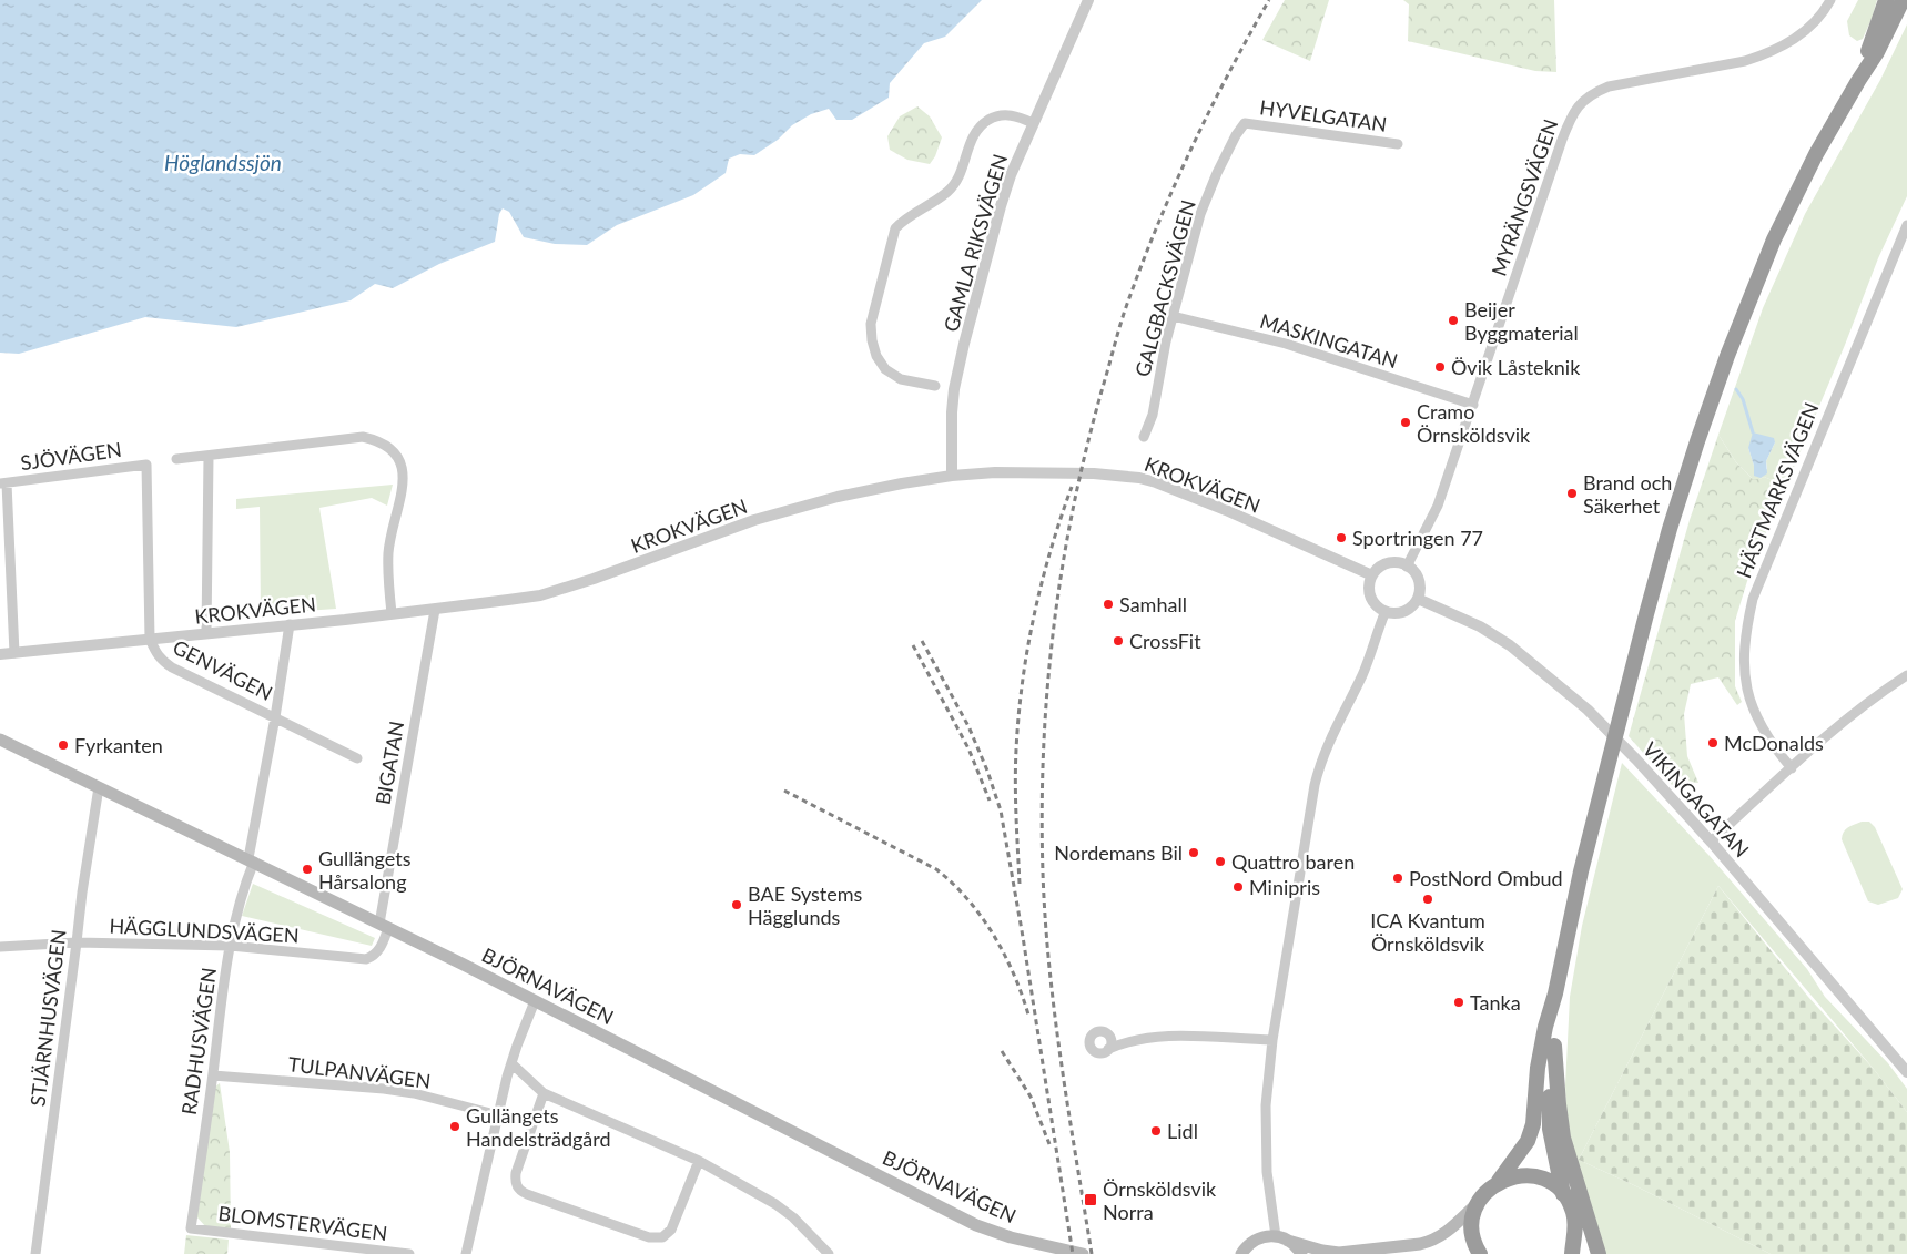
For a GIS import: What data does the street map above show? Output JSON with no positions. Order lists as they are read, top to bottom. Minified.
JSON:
{"streets":{"main road":["BJÖRNAVÄGEN"],"street":["HYVELGATAN","MYRÄNGSVÄGEN","GAMLA RIKSVÄGEN","GALGBACKSVÄGEN","MASKINGATAN","SJÖVÄGEN","KROKVÄGEN","HÄSTMARKSVÄGEN","GENVÄGEN","BIGATAN","VIKINGAGATAN","HÄGGLUNDSVÄGEN","STJÄRNHUSVÄGEN","RADHUSVÄGEN","TULPANVÄGEN","BLOMSTERVÄGEN"]},"crossings":[["HYVELGATAN","GALGBACKSVÄGEN"],["MYRÄNGSVÄGEN","MASKINGATAN"],["MYRÄNGSVÄGEN","KROKVÄGEN"],["MYRÄNGSVÄGEN","VIKINGAGATAN"],["GAMLA RIKSVÄGEN","KROKVÄGEN"],["GALGBACKSVÄGEN","MASKINGATAN"],["SJÖVÄGEN","GENVÄGEN"],["KROKVÄGEN","GENVÄGEN"],["KROKVÄGEN","BIGATAN"],["KROKVÄGEN","VIKINGAGATAN"],["KROKVÄGEN","RADHUSVÄGEN"],["GENVÄGEN","RADHUSVÄGEN"],["BIGATAN","HÄGGLUNDSVÄGEN"],["BIGATAN","BJÖRNAVÄGEN"],["HÄGGLUNDSVÄGEN","BJÖRNAVÄGEN"],["HÄGGLUNDSVÄGEN","STJÄRNHUSVÄGEN"],["HÄGGLUNDSVÄGEN","RADHUSVÄGEN"],["BJÖRNAVÄGEN","STJÄRNHUSVÄGEN"],["BJÖRNAVÄGEN","RADHUSVÄGEN"],["RADHUSVÄGEN","TULPANVÄGEN"],["RADHUSVÄGEN","BLOMSTERVÄGEN"]],"water":["Höglandssjön"],"places":{"other":["Beijer Byggmaterial","Övik Låsteknik","Cramo Örnsköldsvik","Brand och Säkerhet","Sportringen 77","Samhall","CrossFit","McDonalds","Fyrkanten","Nordemans Bil","Quattro baren","Gullängets Hårsalong","PostNord Ombud","Minipris","ICA Kvantum Örnsköldsvik","BAE Systems Hägglunds","Tanka","Gullängets Handelsträdgård","Lidl"],"transit":["Örnsköldsvik Norra"]}}
